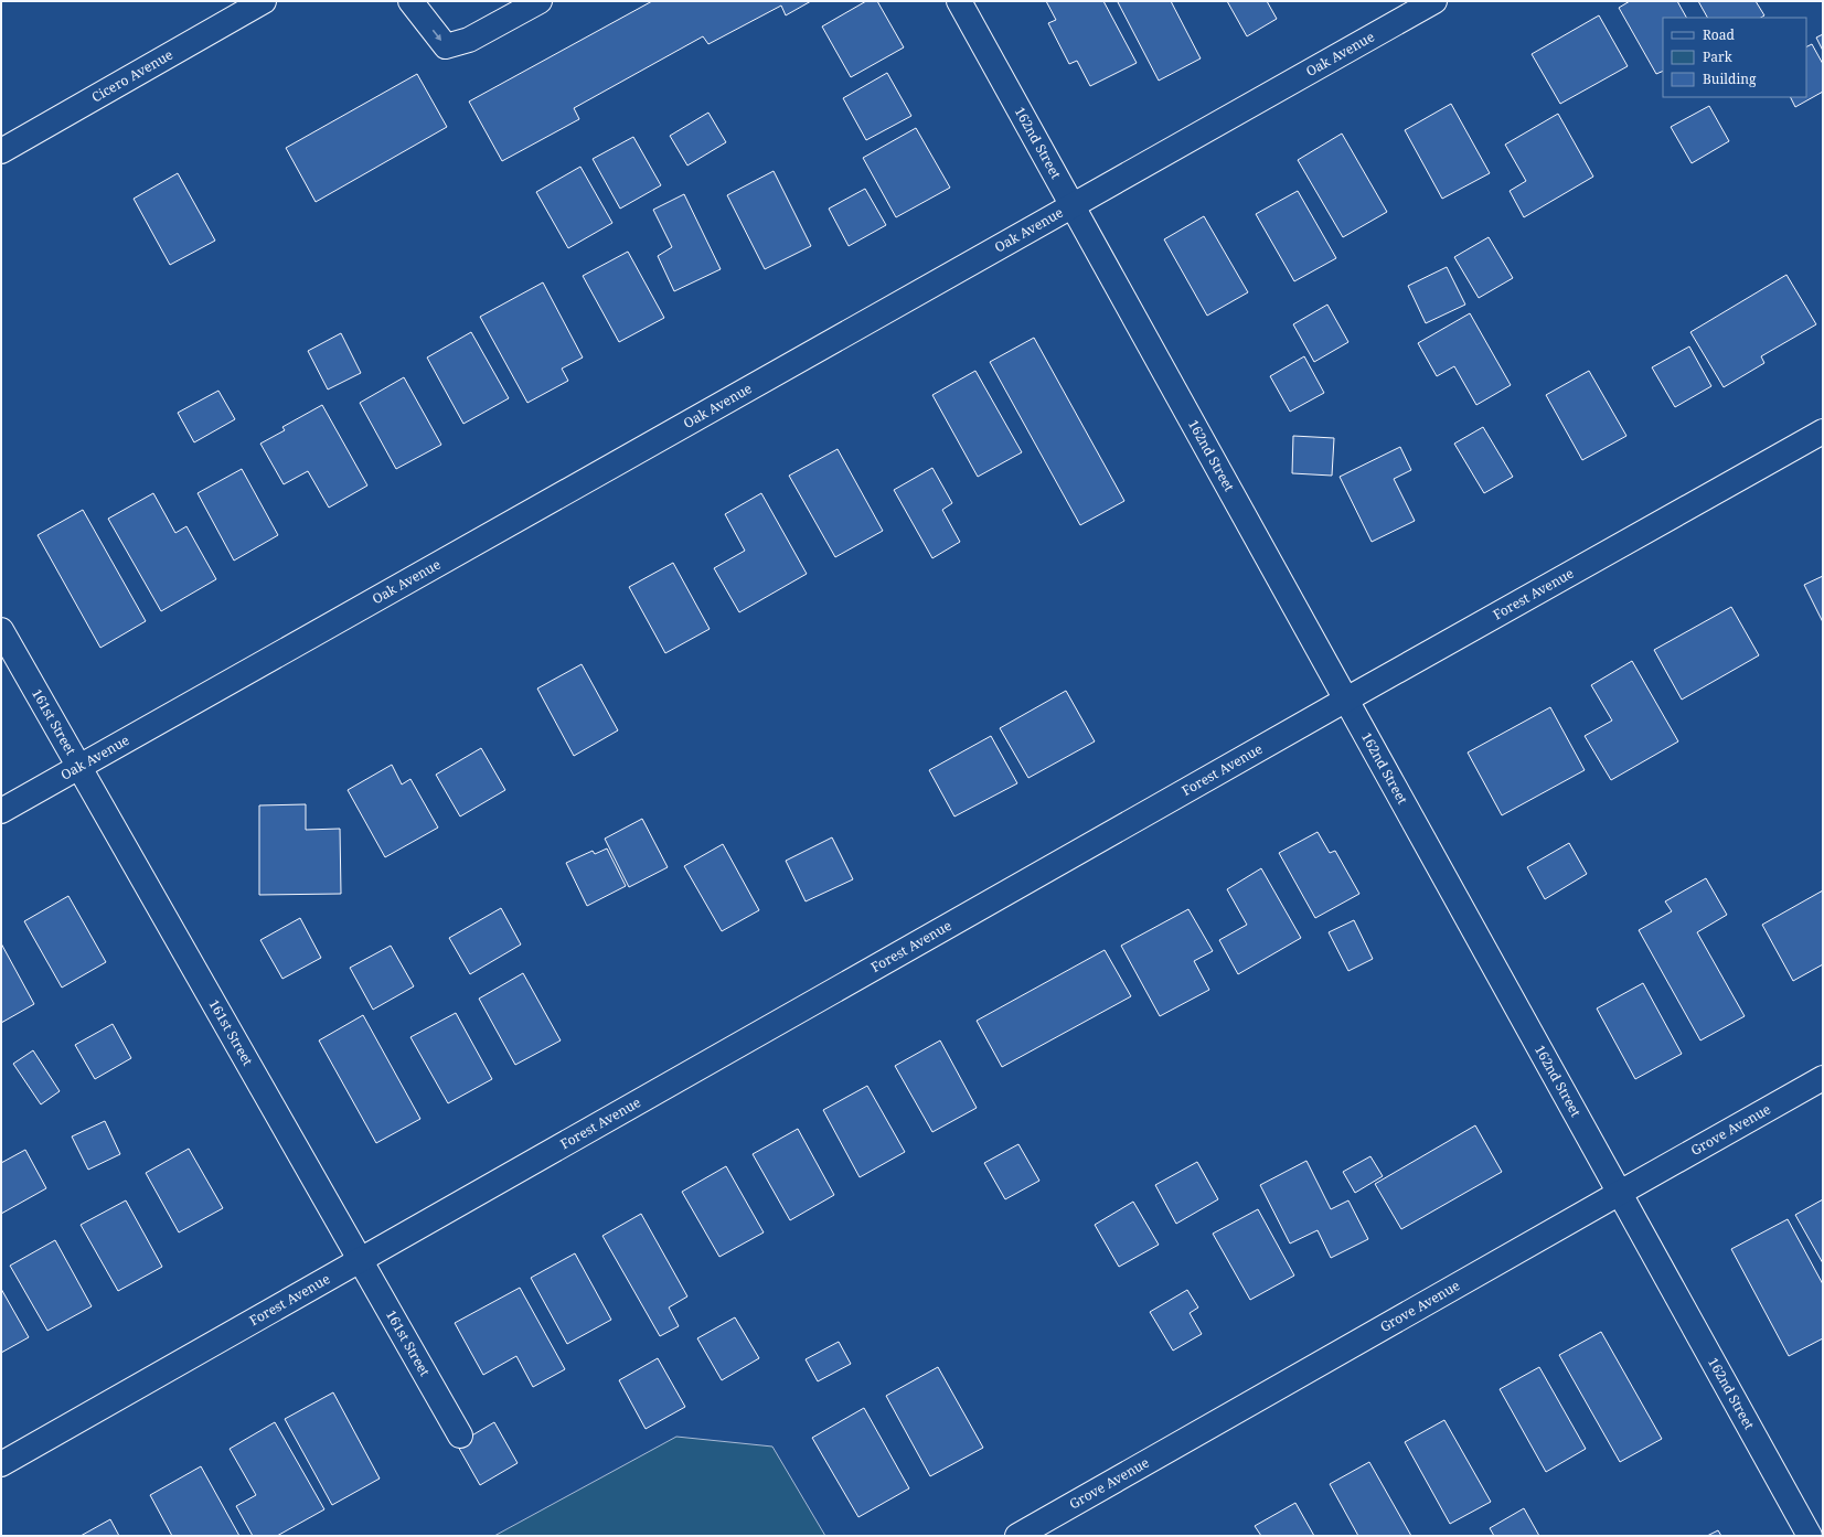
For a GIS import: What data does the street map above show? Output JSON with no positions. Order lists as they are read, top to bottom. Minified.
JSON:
{"streets":{"street":["Oak Avenue","Cicero Avenue","162nd Street","Forest Avenue","161st Street","Grove Avenue"]},"crossings":[["Oak Avenue","162nd Street"],["Oak Avenue","161st Street"],["162nd Street","Forest Avenue"],["162nd Street","Grove Avenue"],["Forest Avenue","161st Street"]],"legend":["Road","Park","Building"]}
